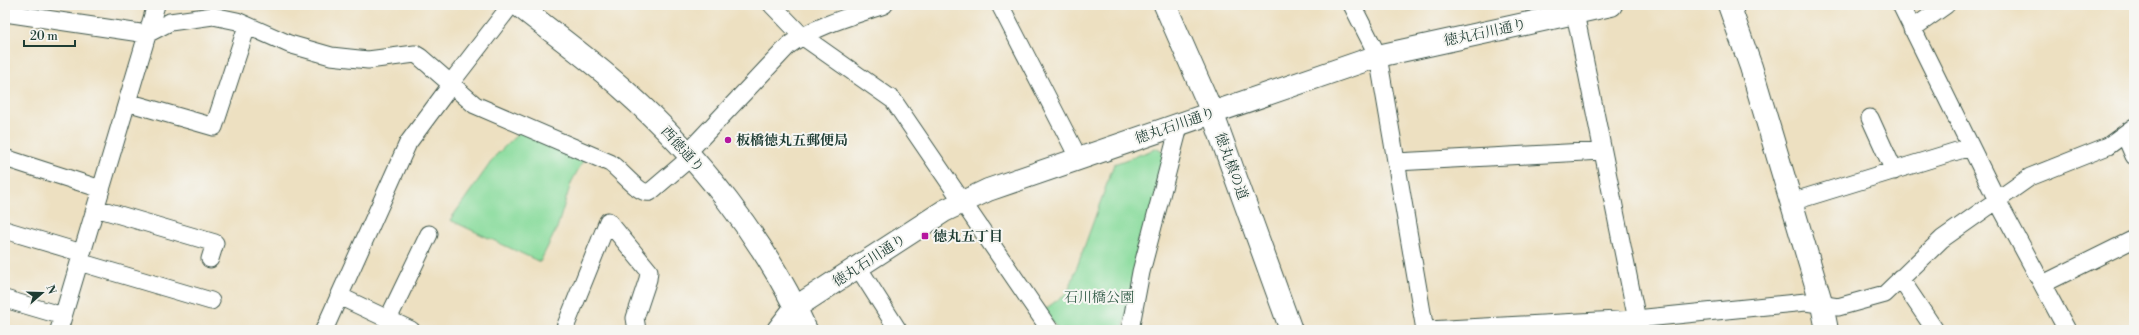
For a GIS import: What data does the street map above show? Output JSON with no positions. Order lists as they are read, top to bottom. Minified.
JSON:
{"streets":{"street":["徳丸石川通り","西徳通り","徳丸槙の道"]},"crossings":[["徳丸石川通り","西徳通り"],["徳丸石川通り","徳丸槙の道"]],"parks":["石川橋公園"],"places":{"other":["板橋徳丸五郵便局"],"transit":["徳丸五丁目"]},"scale_bar":"20 m","north":"right"}
